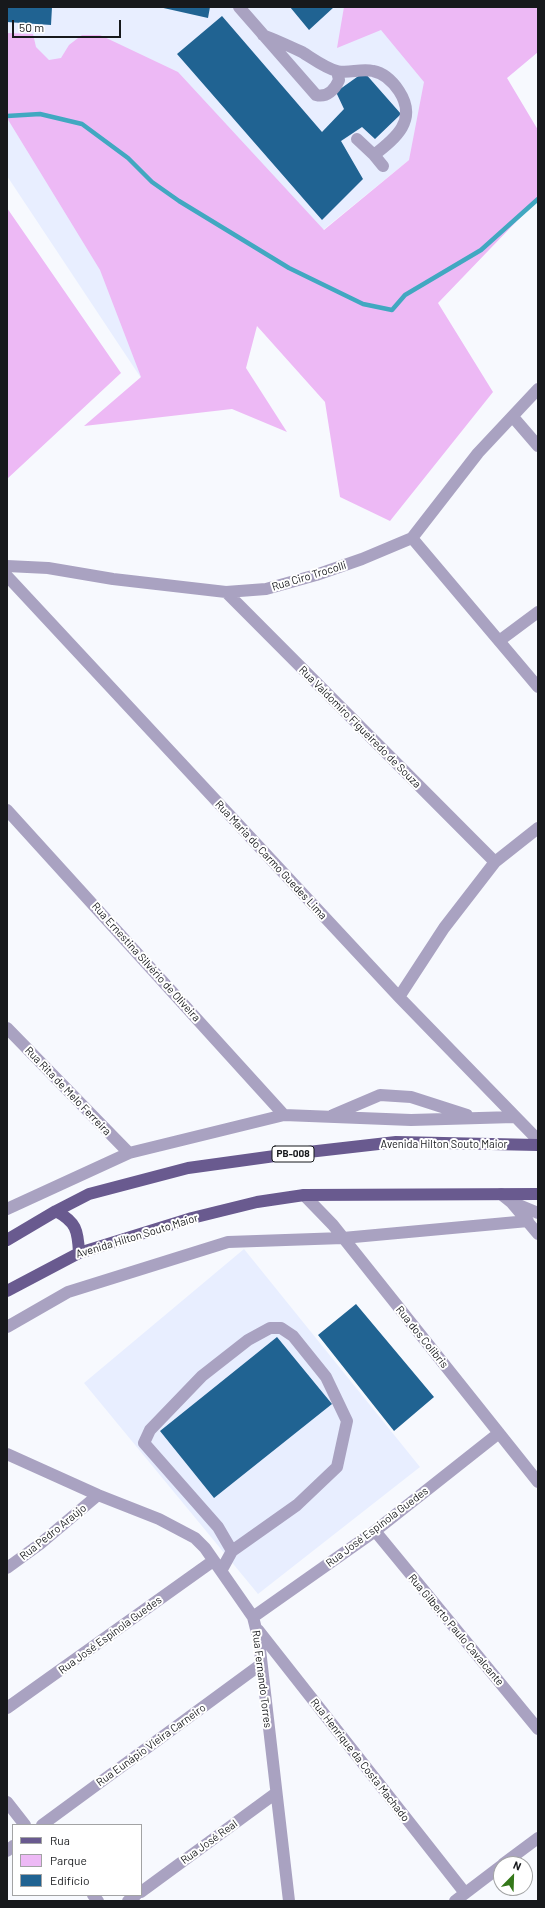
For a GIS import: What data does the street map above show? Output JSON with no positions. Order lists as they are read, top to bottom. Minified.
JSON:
{"streets":{"main road":["Avenida Hilton Souto Maior","PB-008"],"street":["Rua Ciro Trocolli","Rua Valdomiro Figueiredo de Souza","Rua Maria do Carmo Guedes Lima","Rua Ernestina Silvério de Oliveira","Rua Rita de Melo Ferreira","Rua dos Colibris","Rua José Espinola Guedes","Rua Pedro Araújo","Rua Gilberto Paulo Cavalcante","Rua José Espínola Guedes","Rua Fernando Torres","Rua Eunápio Vieira Carneiro","Rua Henrique da Costa Machado","Rua José Real"]},"crossings":[["Rua Ciro Trocolli","Rua Valdomiro Figueiredo de Souza"],["Avenida Hilton Souto Maior","Rua dos Colibris"],["Rua dos Colibris","Rua José Espinola Guedes"],["Rua José Espinola Guedes","Rua Gilberto Paulo Cavalcante"],["Rua José Espinola Guedes","Rua Fernando Torres"],["Rua José Espinola Guedes","Rua Henrique da Costa Machado"],["Rua Pedro Araújo","Rua Fernando Torres"],["Rua José Espínola Guedes","Rua Fernando Torres"],["Rua Fernando Torres","Rua Eunápio Vieira Carneiro"],["Rua Fernando Torres","Rua Henrique da Costa Machado"],["Rua Fernando Torres","Rua José Real"]],"legend":["Rua","Parque","Edifício"],"scale_bar":"50 m","north":"top right"}
